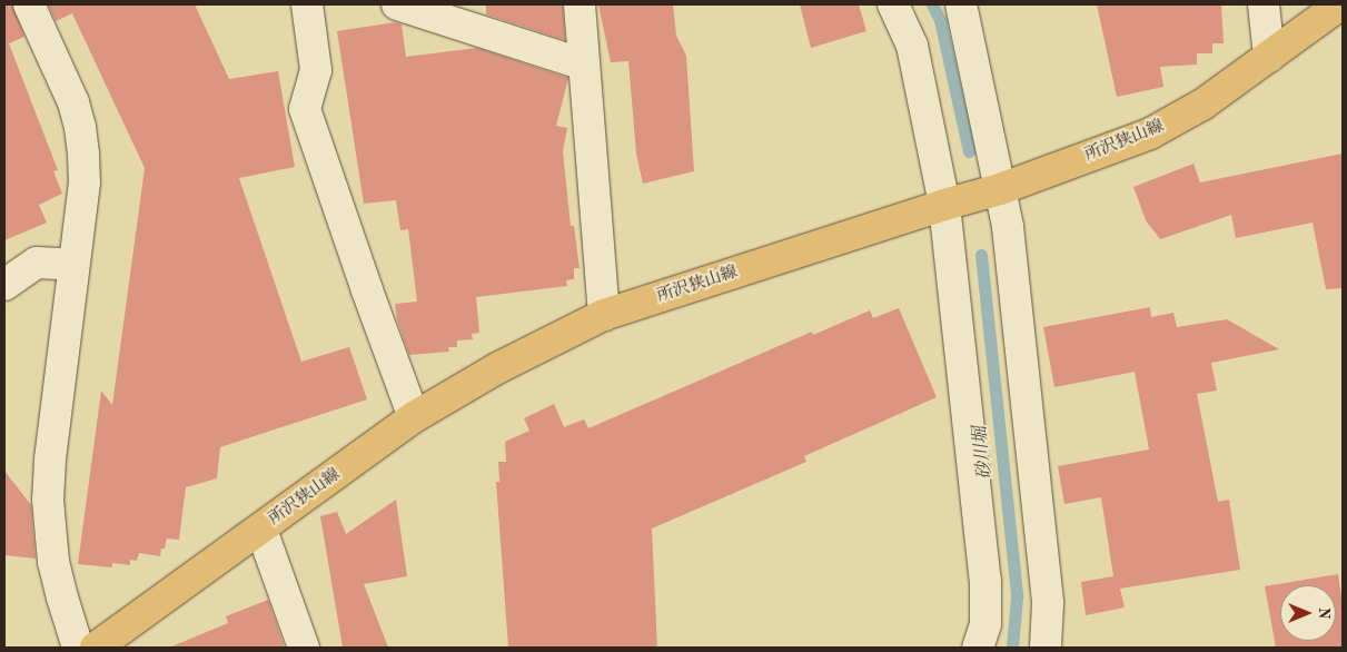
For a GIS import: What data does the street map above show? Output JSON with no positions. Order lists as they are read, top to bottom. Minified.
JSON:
{"streets":{"main road":["所沢狭山線"]},"water":["砂川堀"],"north":"right"}
